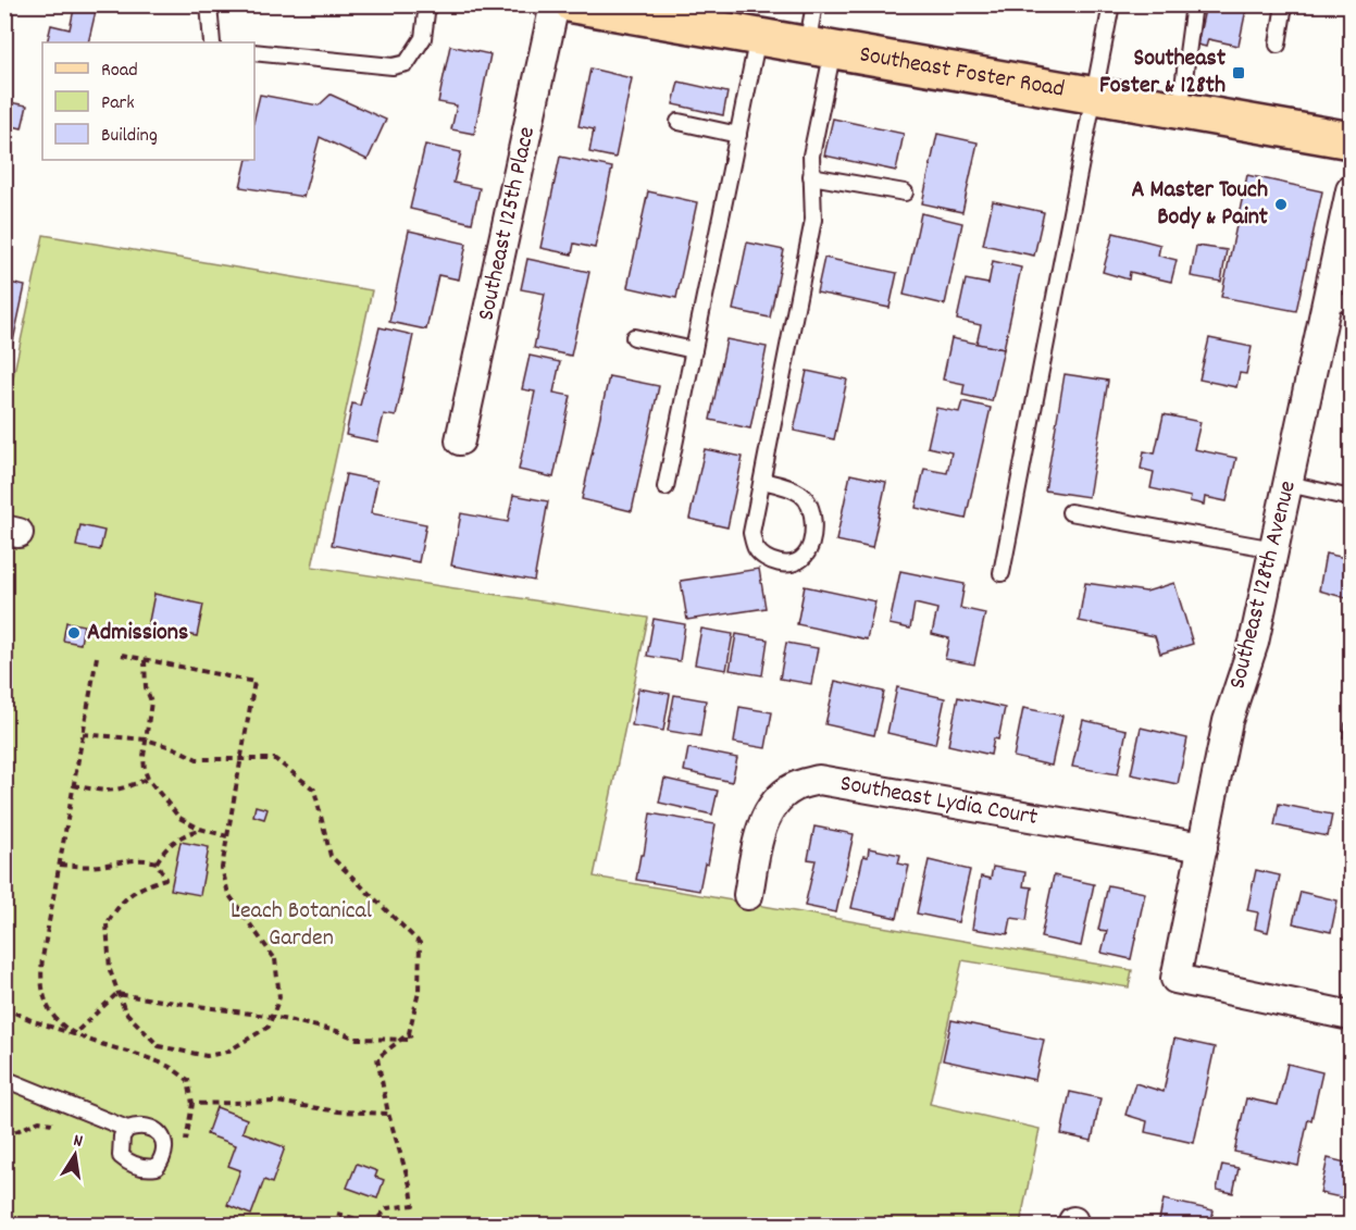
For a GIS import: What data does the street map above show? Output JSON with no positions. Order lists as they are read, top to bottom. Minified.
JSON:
{"streets":{"main road":["Southeast Foster Road"],"street":["Southeast 125th Place","Southeast 128th Avenue","Southeast Lydia Court"]},"crossings":[["Southeast 128th Avenue","Southeast Lydia Court"]],"parks":["Leach Botanical Garden"],"places":{"transit":["Southeast Foster & 128th"],"other":["A Master Touch Body & Paint","Admissions"]},"legend":["Road","Park","Building"],"north":"top"}
